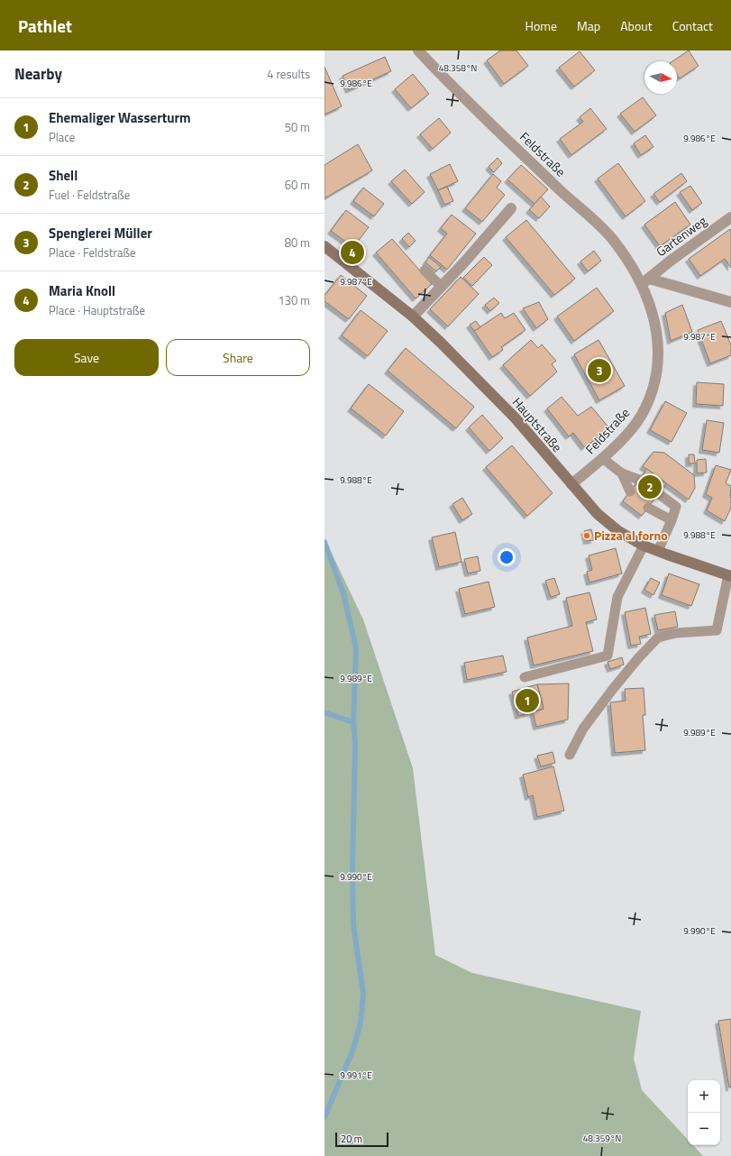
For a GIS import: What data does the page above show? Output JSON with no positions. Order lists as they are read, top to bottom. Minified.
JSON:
{"streets":{"main road":["Hauptstraße"],"street":["Feldstraße","Gartenweg"]},"crossings":[["Feldstraße","Gartenweg"],["Feldstraße","Hauptstraße"]],"places":["Pizza al forno"],"scale_bar":"20 m","north":"right","page":{"header":"Pathlet","nav":["Home","Map","About","Contact"],"heading":["Nearby","4 results"],"list":[{"mark":"1","name":"Ehemaliger Wasserturm","note":"Place","value":"50 m"},{"mark":"2","name":"Shell","note":"Fuel · Feldstraße","value":"60 m"},{"mark":"3","name":"Spenglerei Müller","note":"Place · Feldstraße","value":"80 m"},{"mark":"4","name":"Maria Knoll","note":"Place · Hauptstraße","value":"130 m"}],"pins":["4","3","2","1"],"buttons":["Save","Share"],"map_buttons":["+","−"],"scale":"20 m"},"coordinates":["48.358°N","9.986°E","9.987°E","9.988°E","9.989°E","9.990°E","9.991°E","48.359°N"]}
